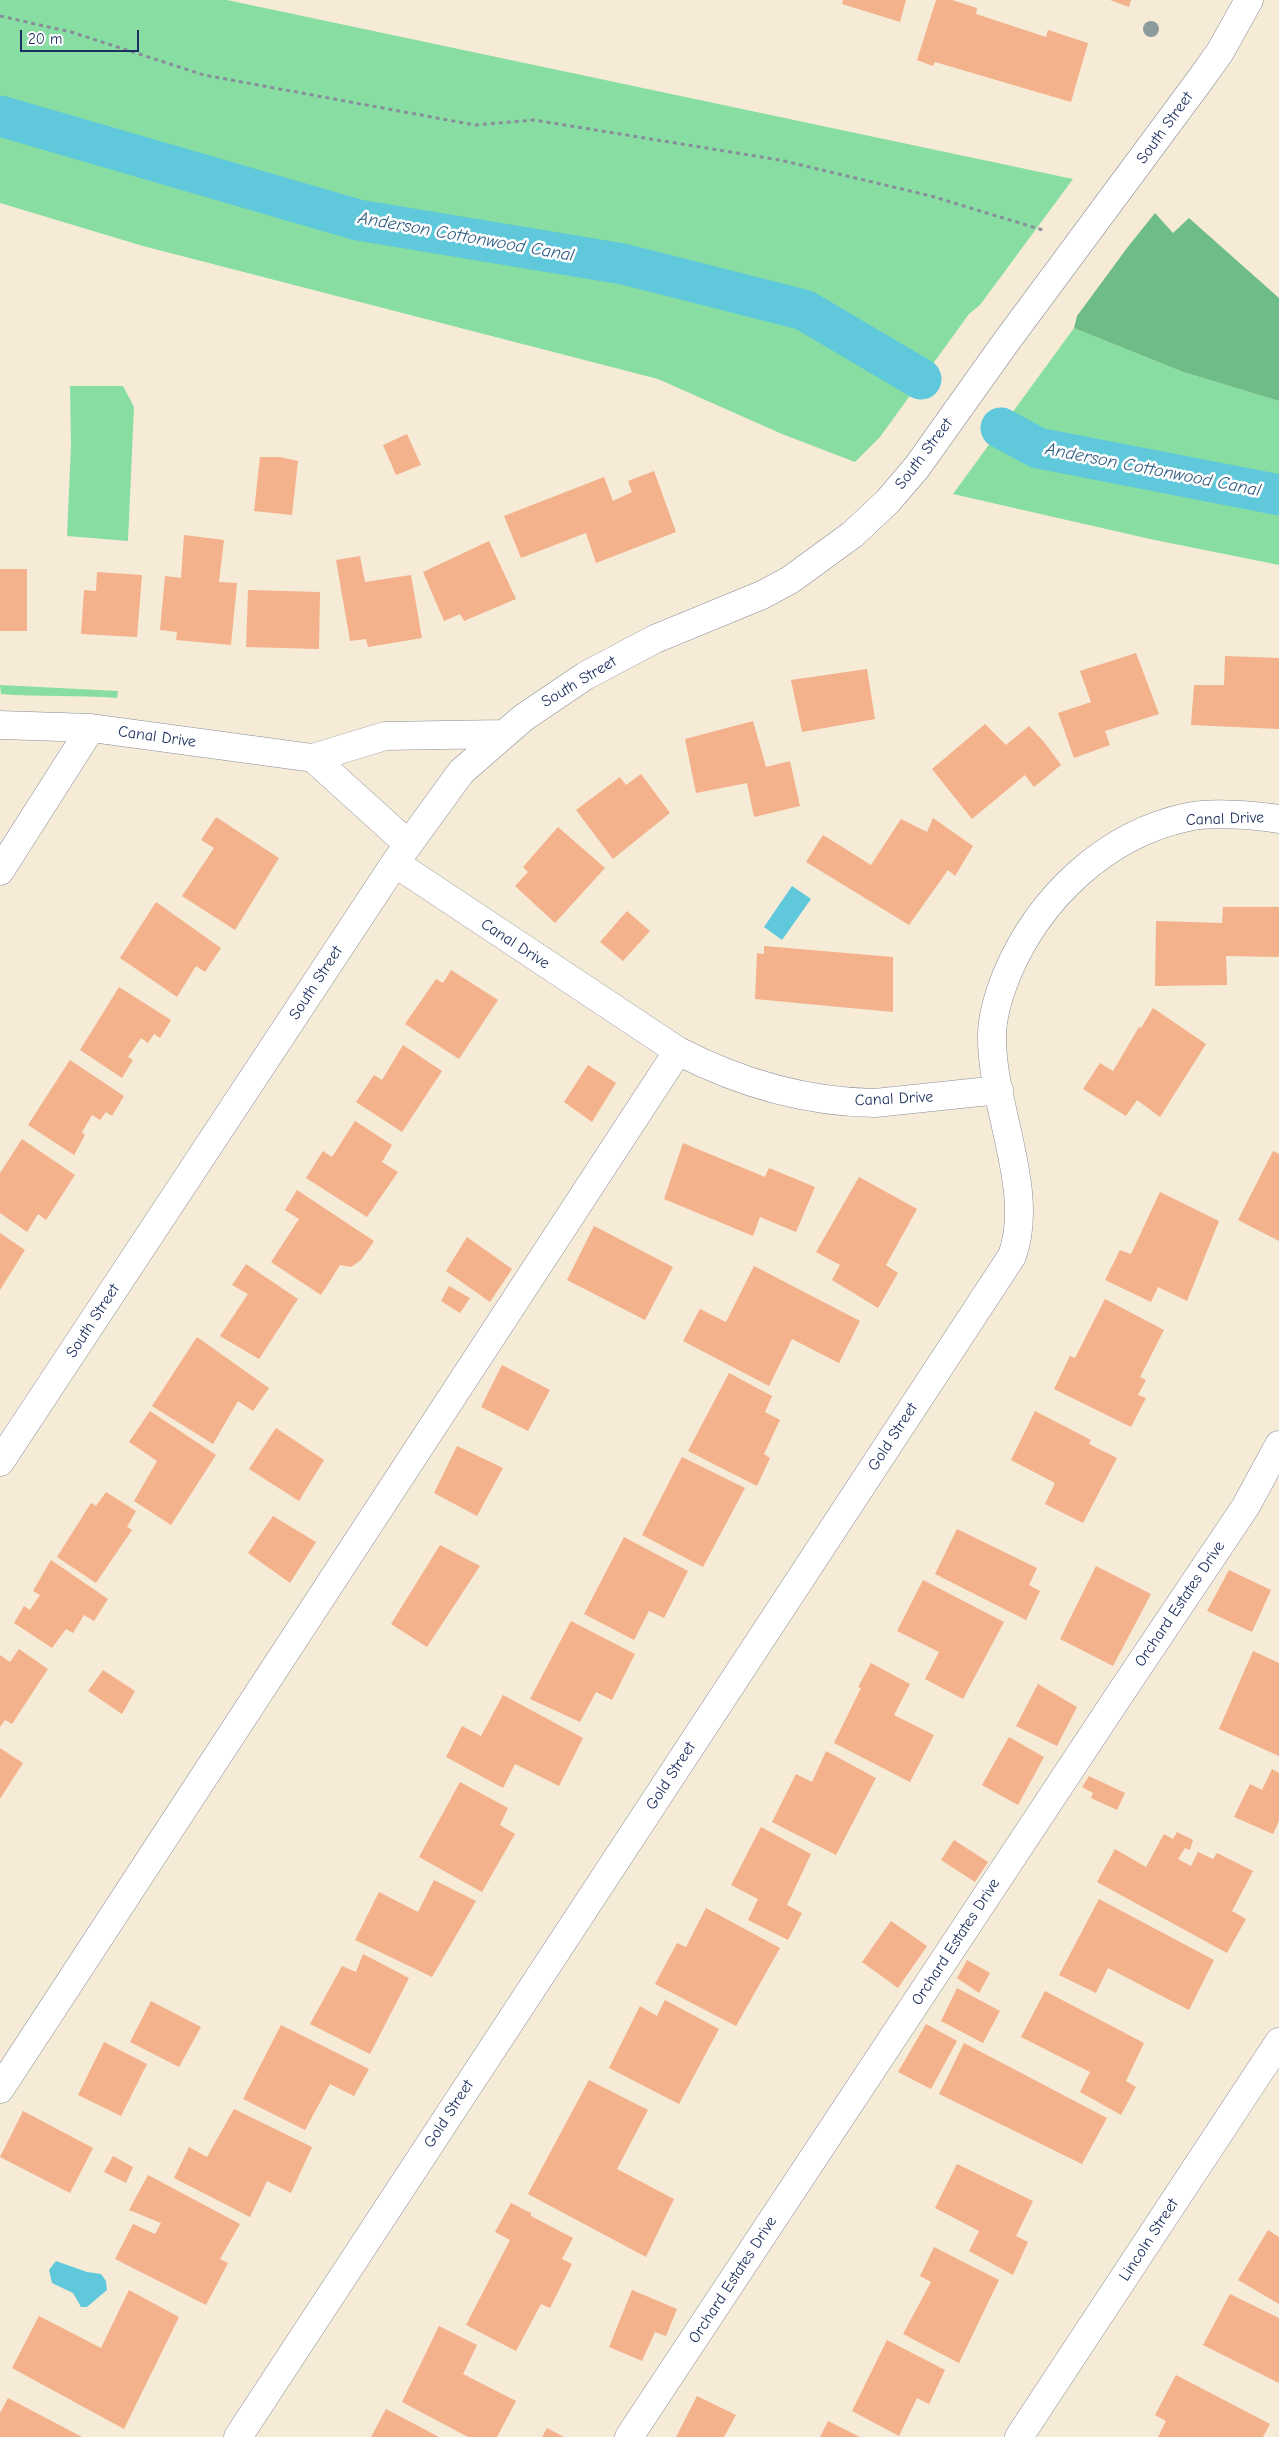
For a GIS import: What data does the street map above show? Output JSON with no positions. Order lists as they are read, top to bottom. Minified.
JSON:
{"streets":{"street":["South Street","Canal Drive","Gold Street","Orchard Estates Drive","Lincoln Street"]},"crossings":[["South Street","Canal Drive"],["Canal Drive","Gold Street"]],"water":["Anderson Cottonwood Canal"],"scale_bar":"20 m"}
